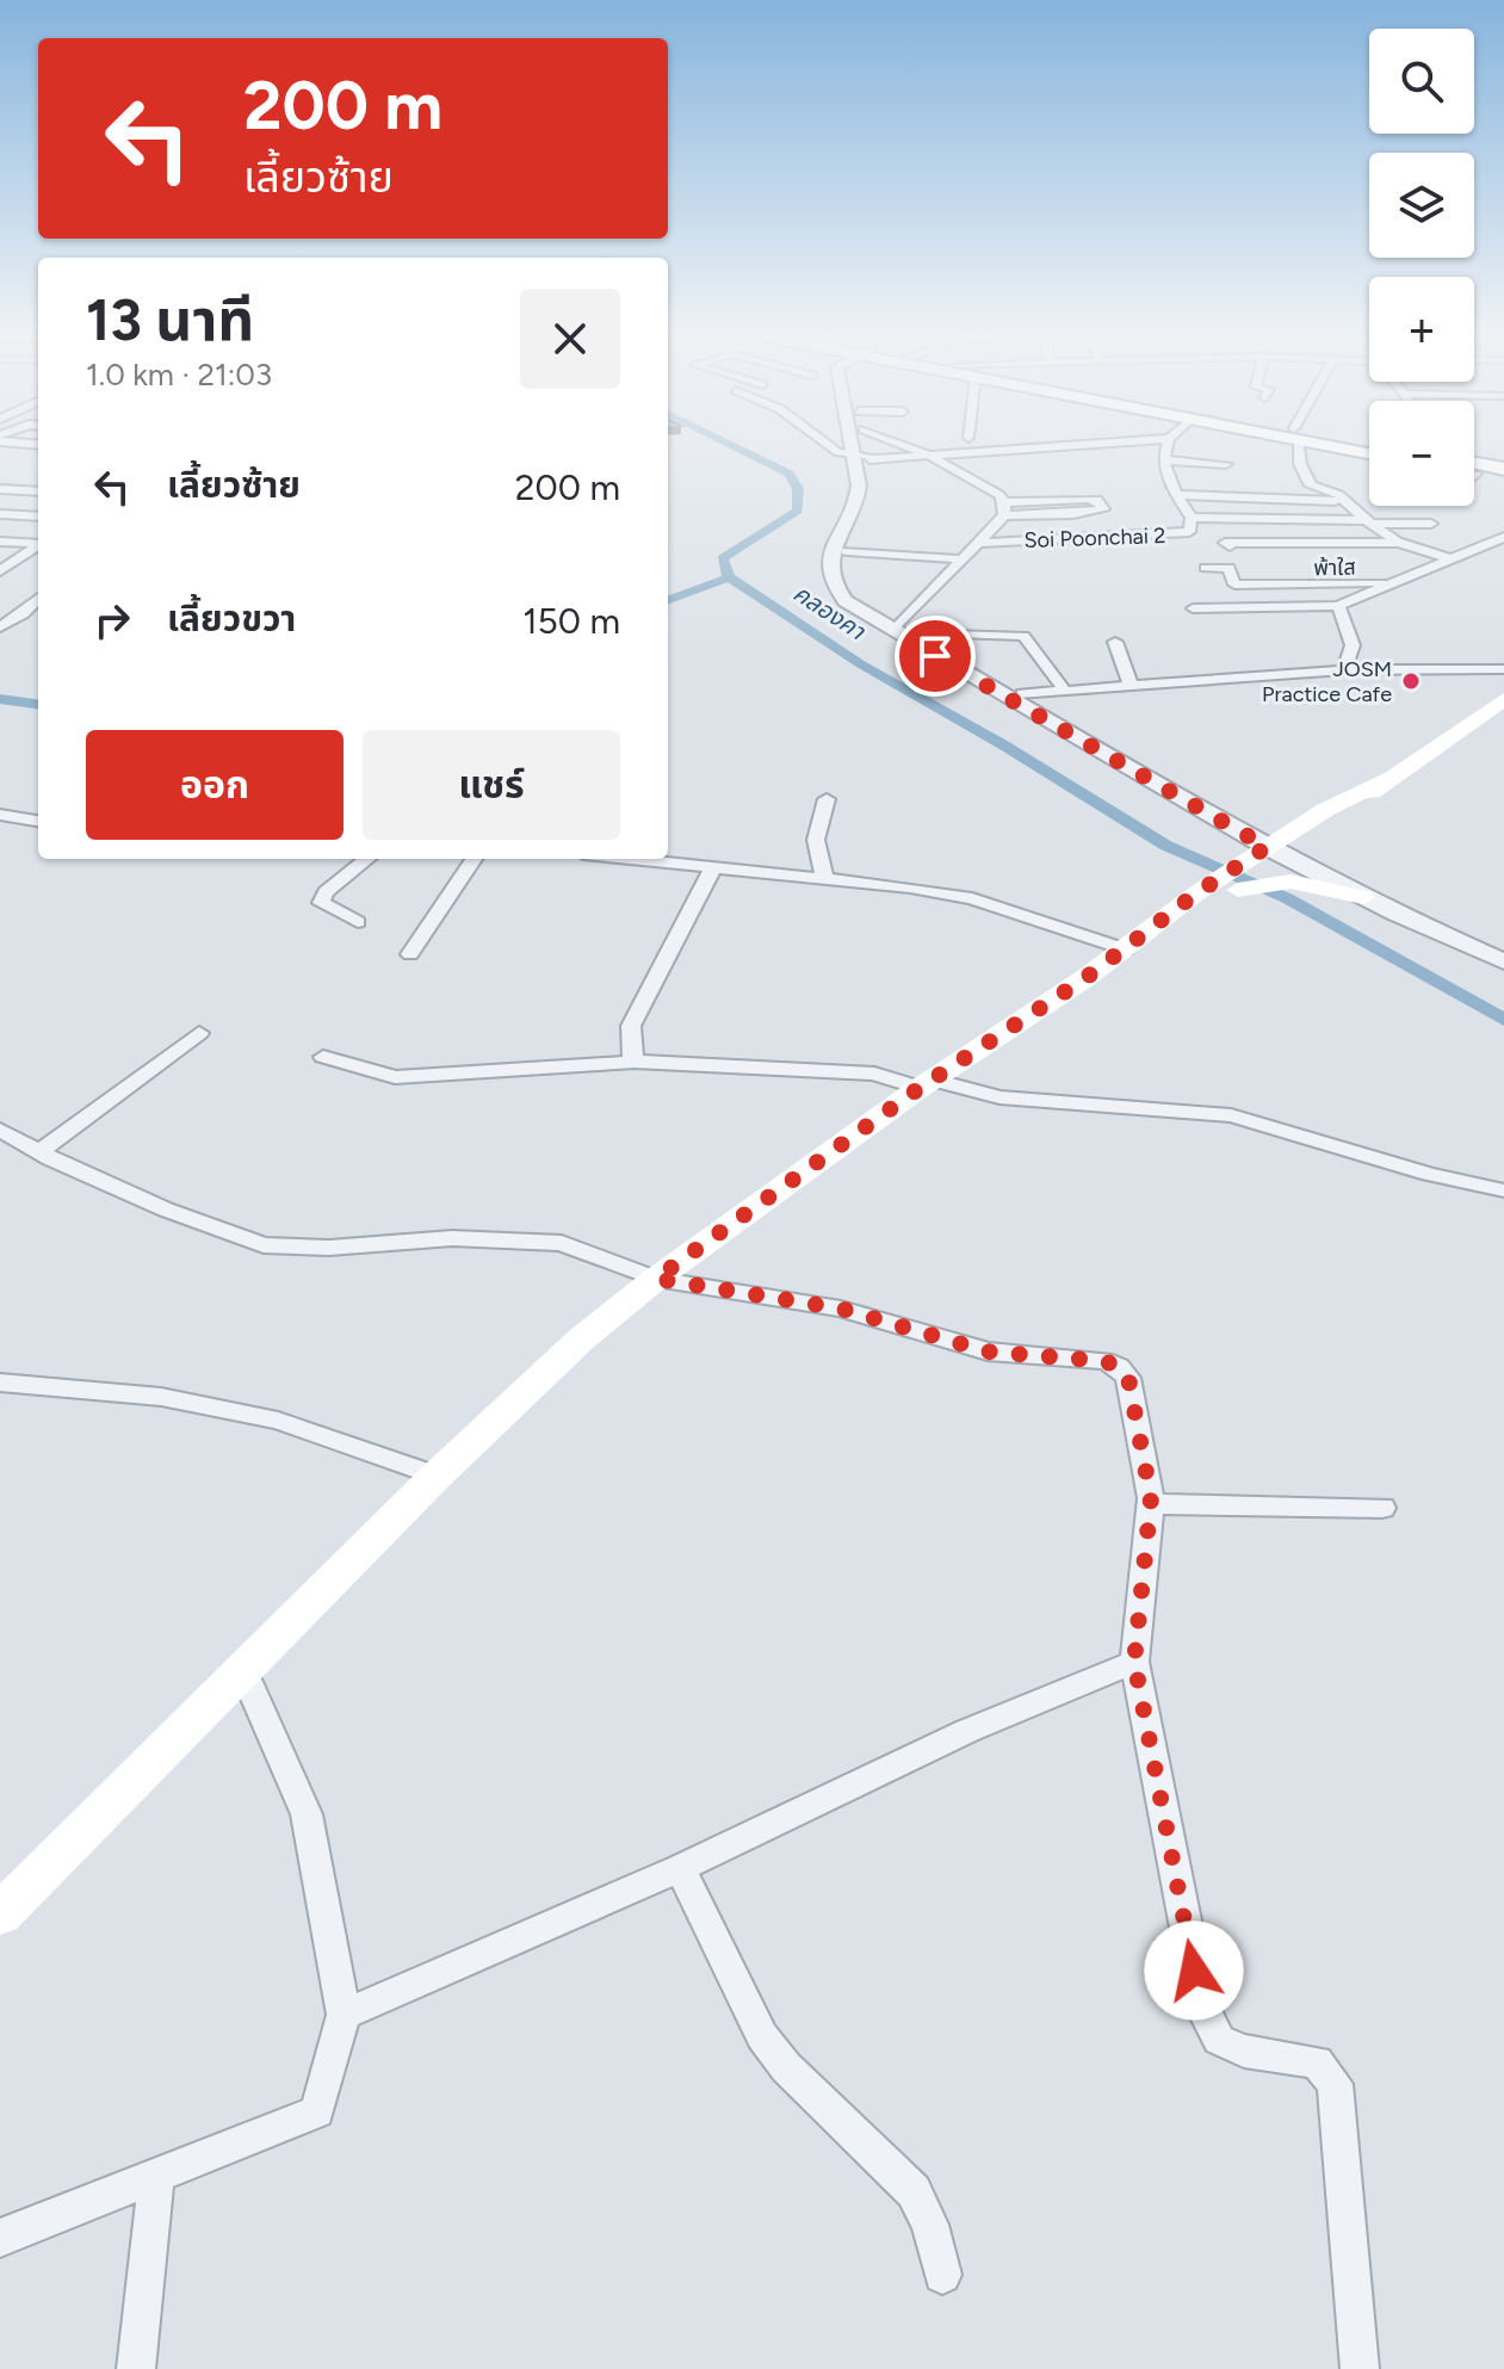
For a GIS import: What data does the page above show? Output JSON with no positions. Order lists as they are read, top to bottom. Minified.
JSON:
{"streets":{"street":["Soi Poonchai 2","พ้าใส"]},"water":["คลองคา"],"places":["JOSM Practice Cafe"],"page":{"map_buttons":["+","−"],"turn":["200 m","เลี้ยวซ้าย"],"heading":["13 นาที","1.0 km · 21:03"],"list":[{"name":"เลี้ยวซ้าย","value":"200 m"},{"name":"เลี้ยวขวา","value":"150 m"}],"buttons":["ออก","แชร์"]}}
